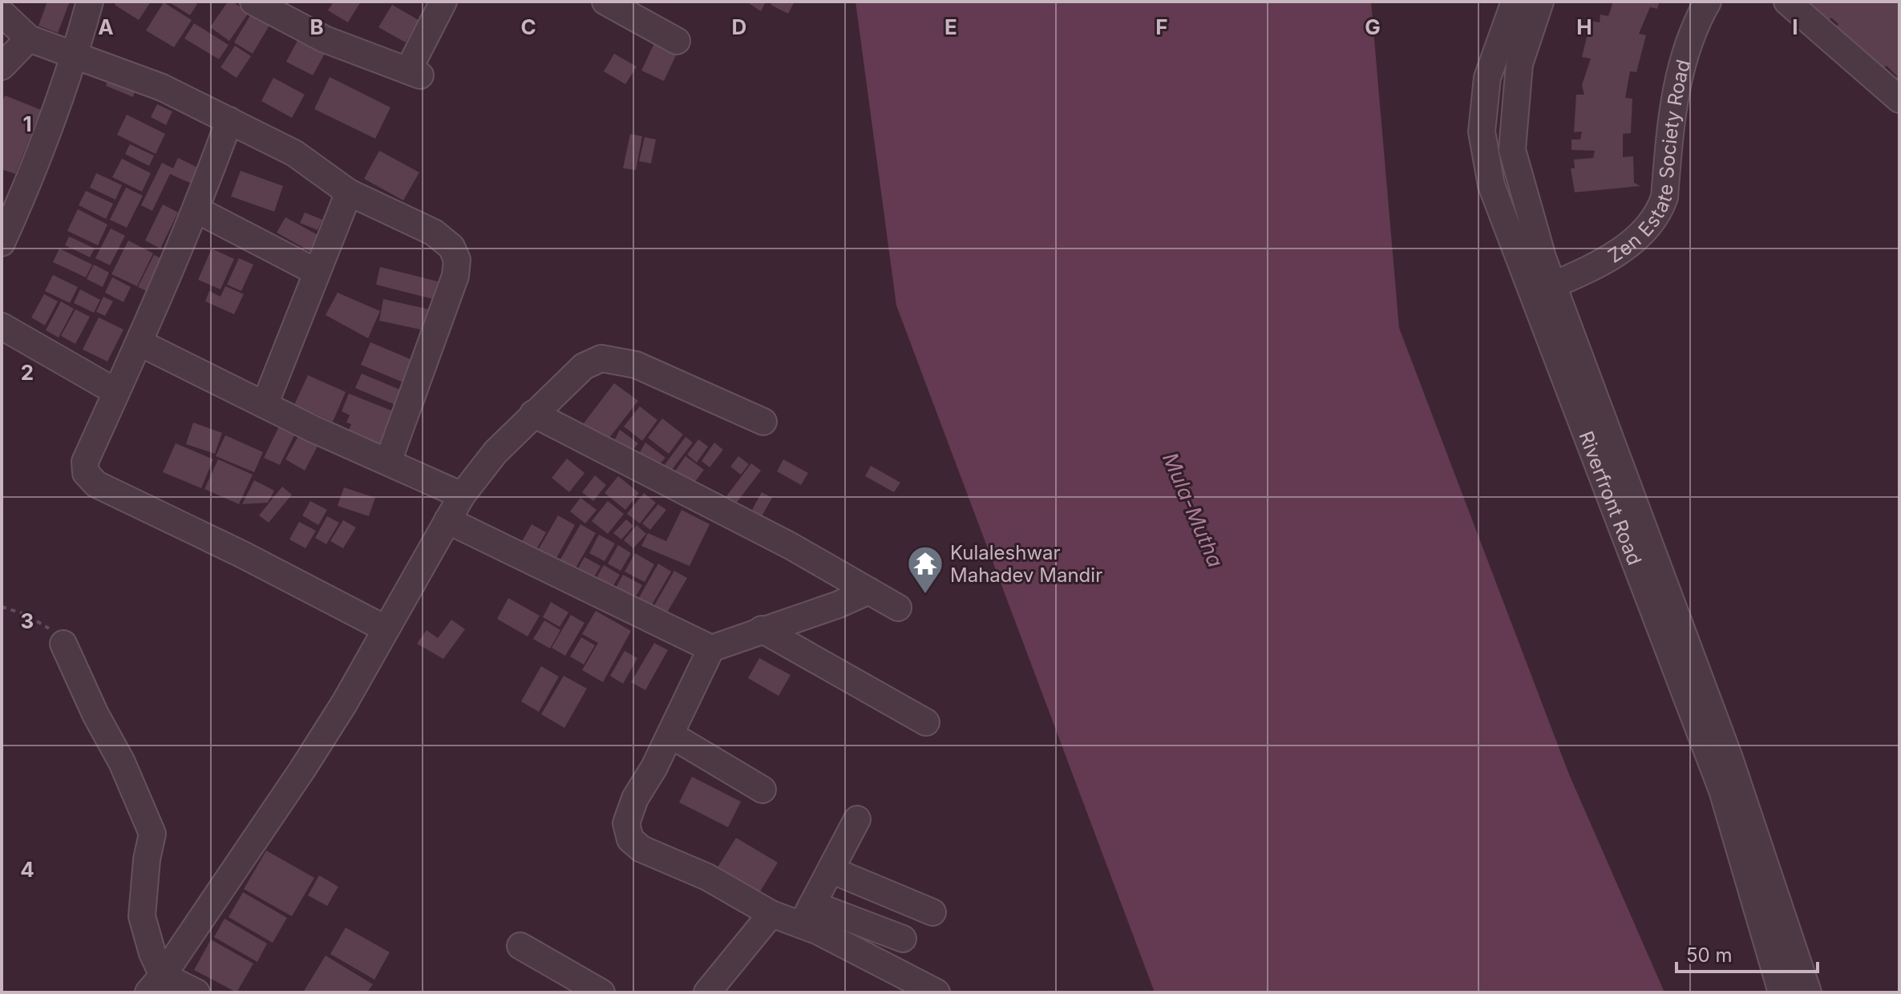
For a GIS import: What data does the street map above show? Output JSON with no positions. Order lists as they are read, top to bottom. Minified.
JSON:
{"streets":{"street":["Zen Estate Society Road","Riverfront Road"]},"crossings":[["Zen Estate Society Road","Riverfront Road"]],"water":["Mula-Mutha"],"places":{"temple":["Kulaleshwar Mahadev Mandir"]},"scale_bar":"50 m","grid":{"columns":["A","B","C","D","E","F","G","H","I"],"rows":["1","2","3","4"]}}
